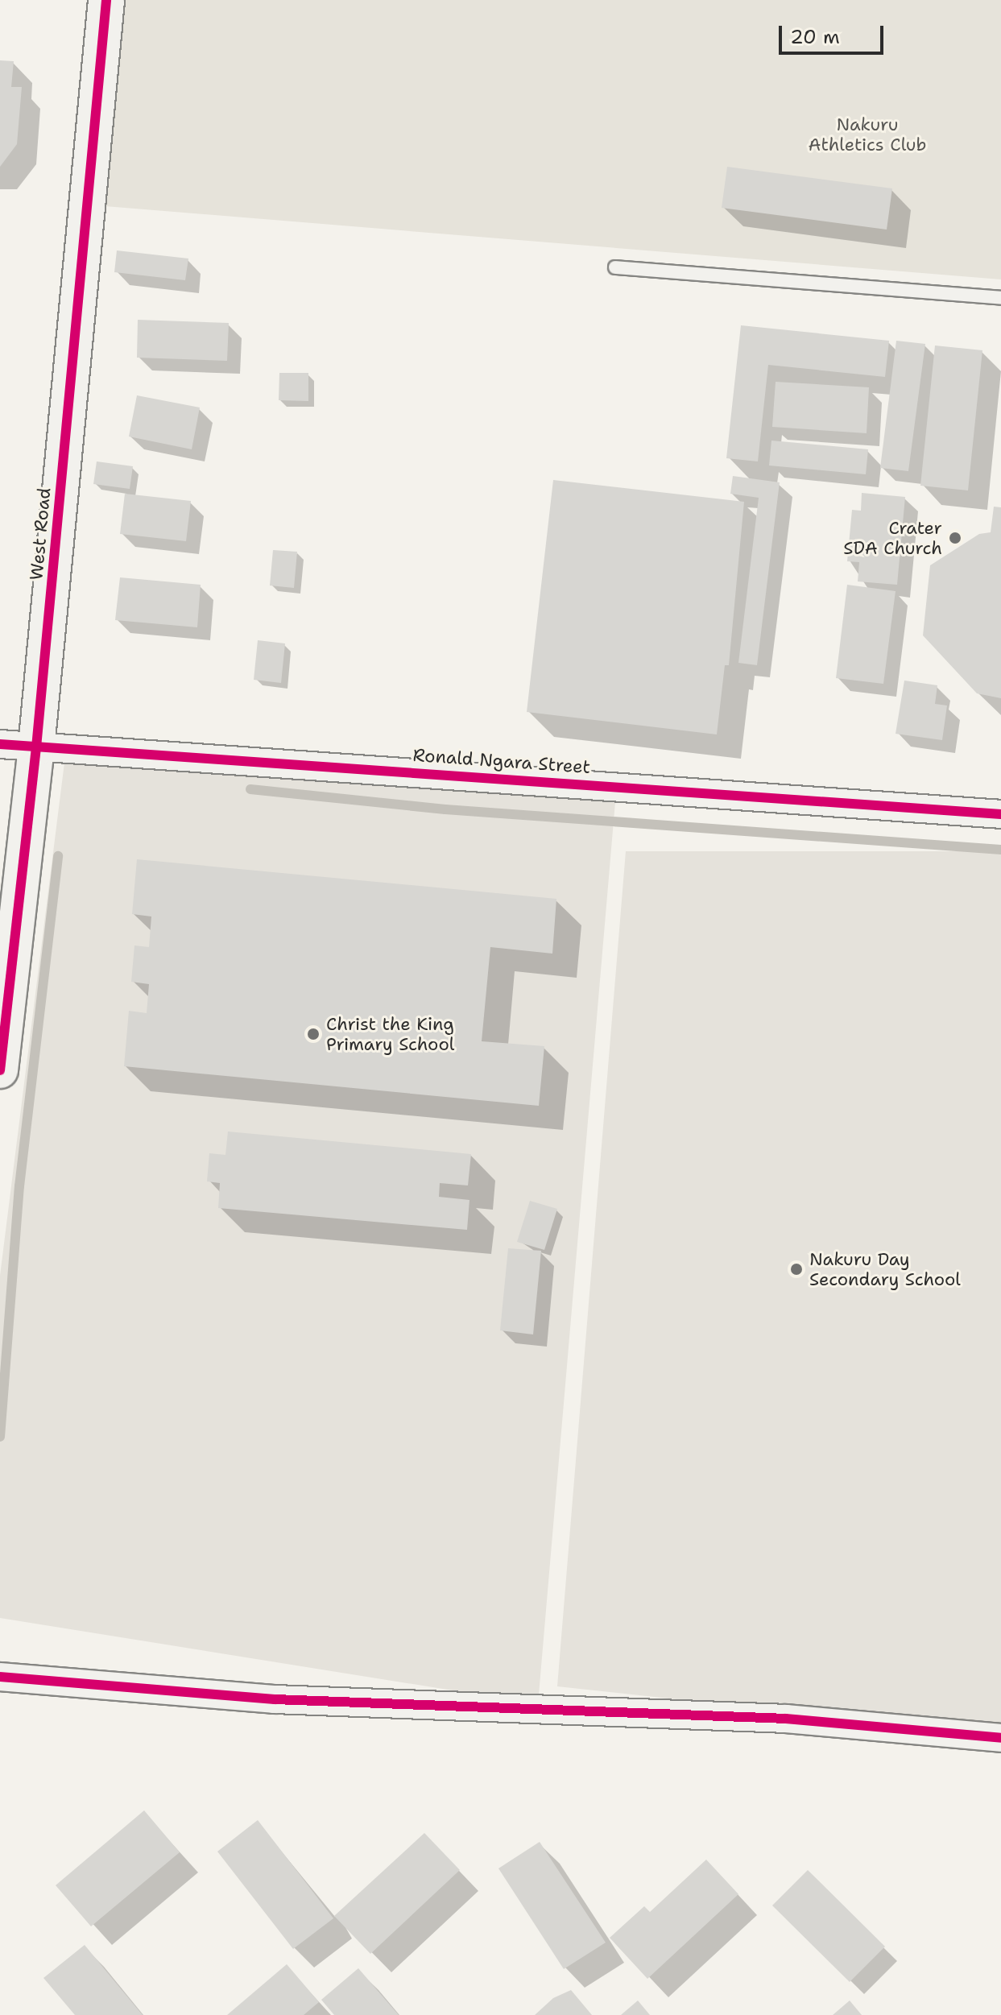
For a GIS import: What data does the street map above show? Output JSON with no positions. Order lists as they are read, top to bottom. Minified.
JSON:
{"streets":{"street":["West Road","Ronald Ngara Street"]},"crossings":[["West Road","Ronald Ngara Street"]],"parks":["Nakuru Athletics Club"],"places":["Crater SDA Church","Christ the King Primary School","Nakuru Day Secondary School"],"scale_bar":"20 m"}
